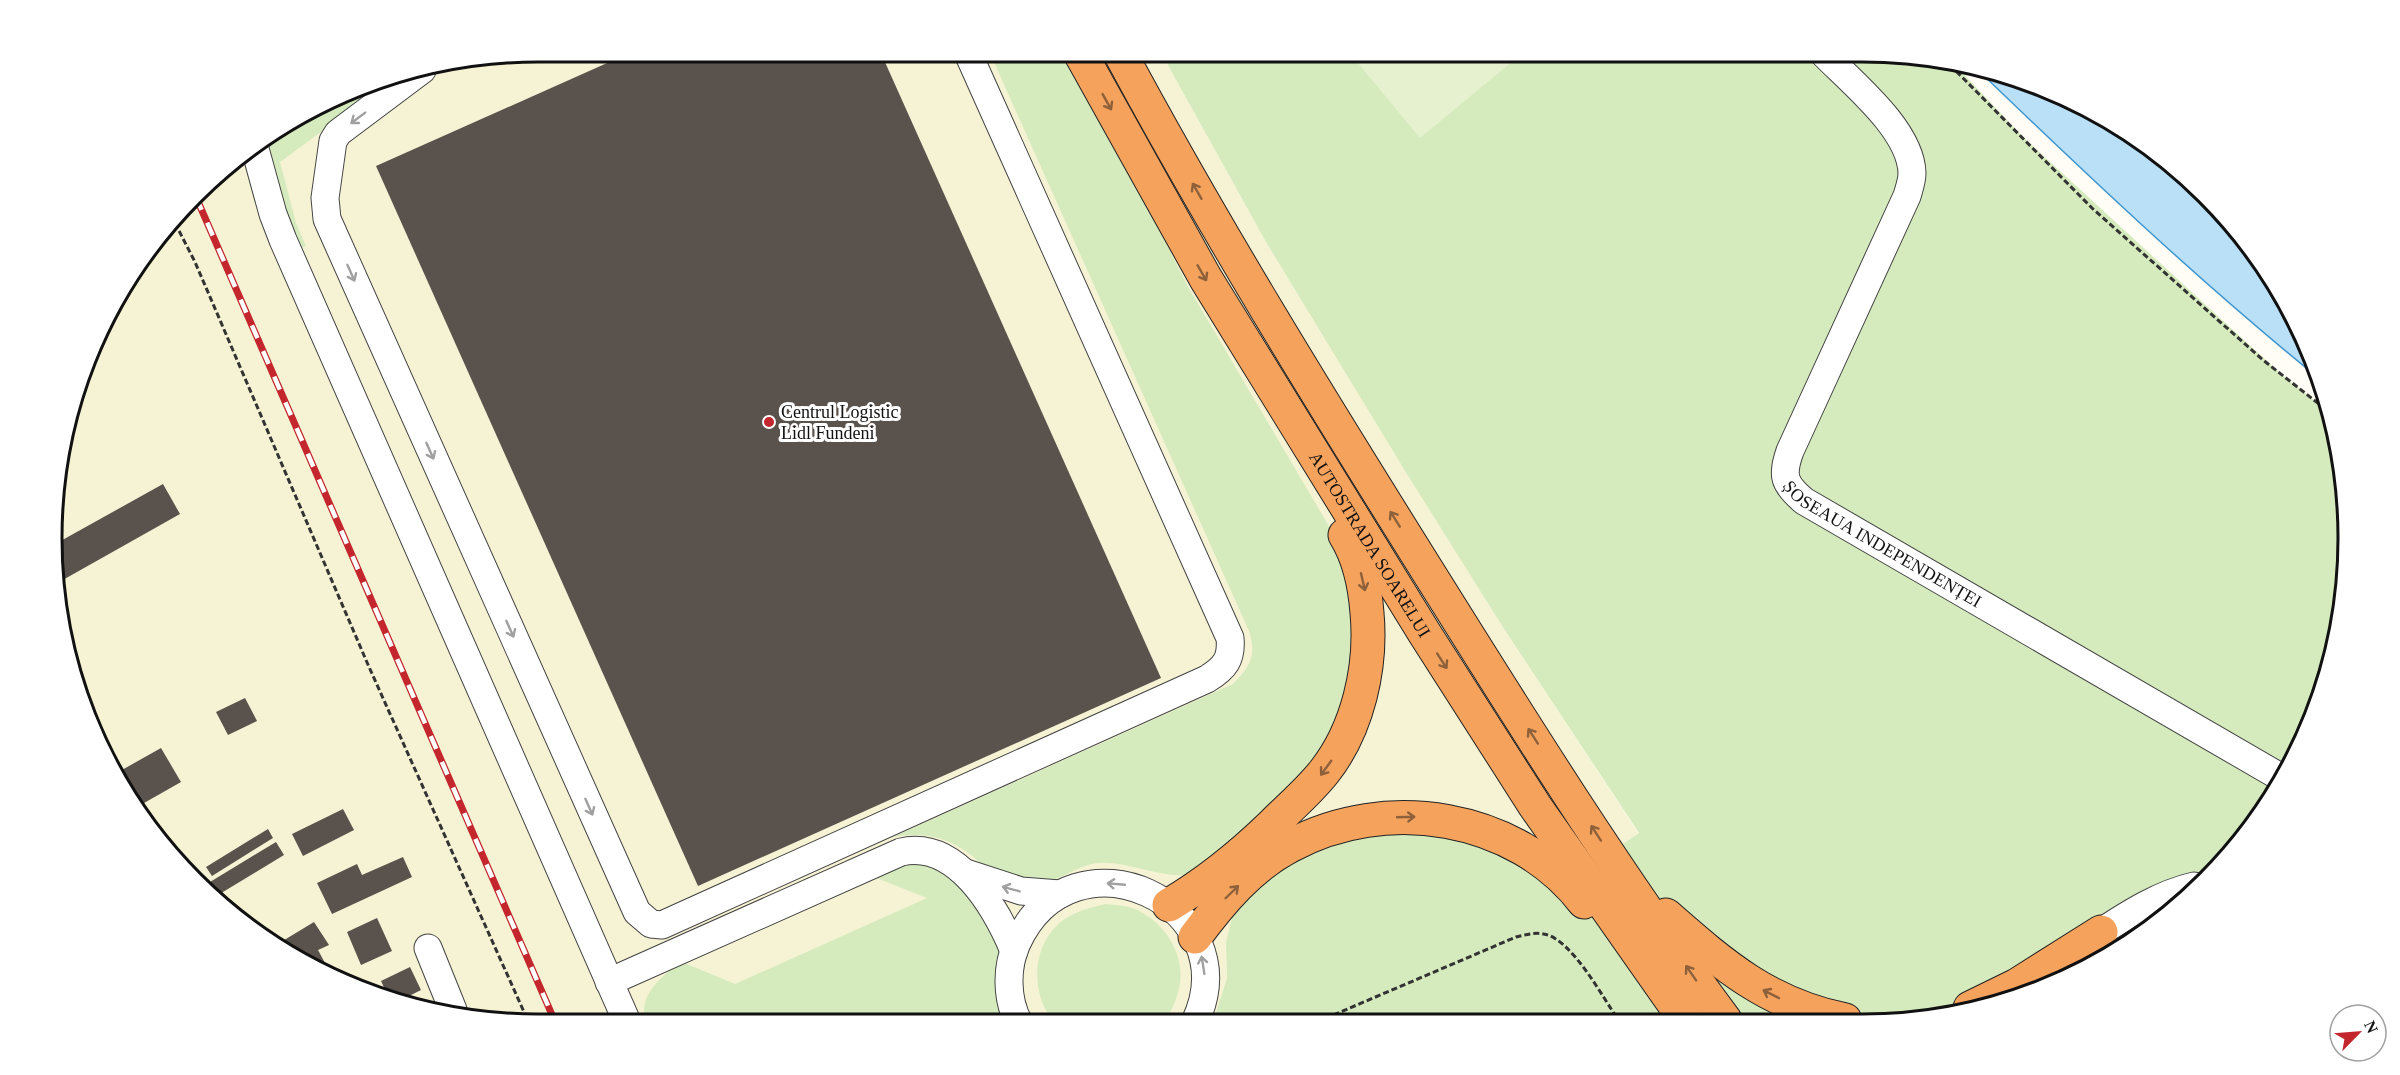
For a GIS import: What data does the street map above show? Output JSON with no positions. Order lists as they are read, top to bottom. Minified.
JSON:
{"streets":{"highway":["AUTOSTRADA SOARELUI"],"street":["ȘOSEAUA INDEPENDENȚEI"]},"places":["Centrul Logistic Lidl Fundeni"],"north":"top right"}
